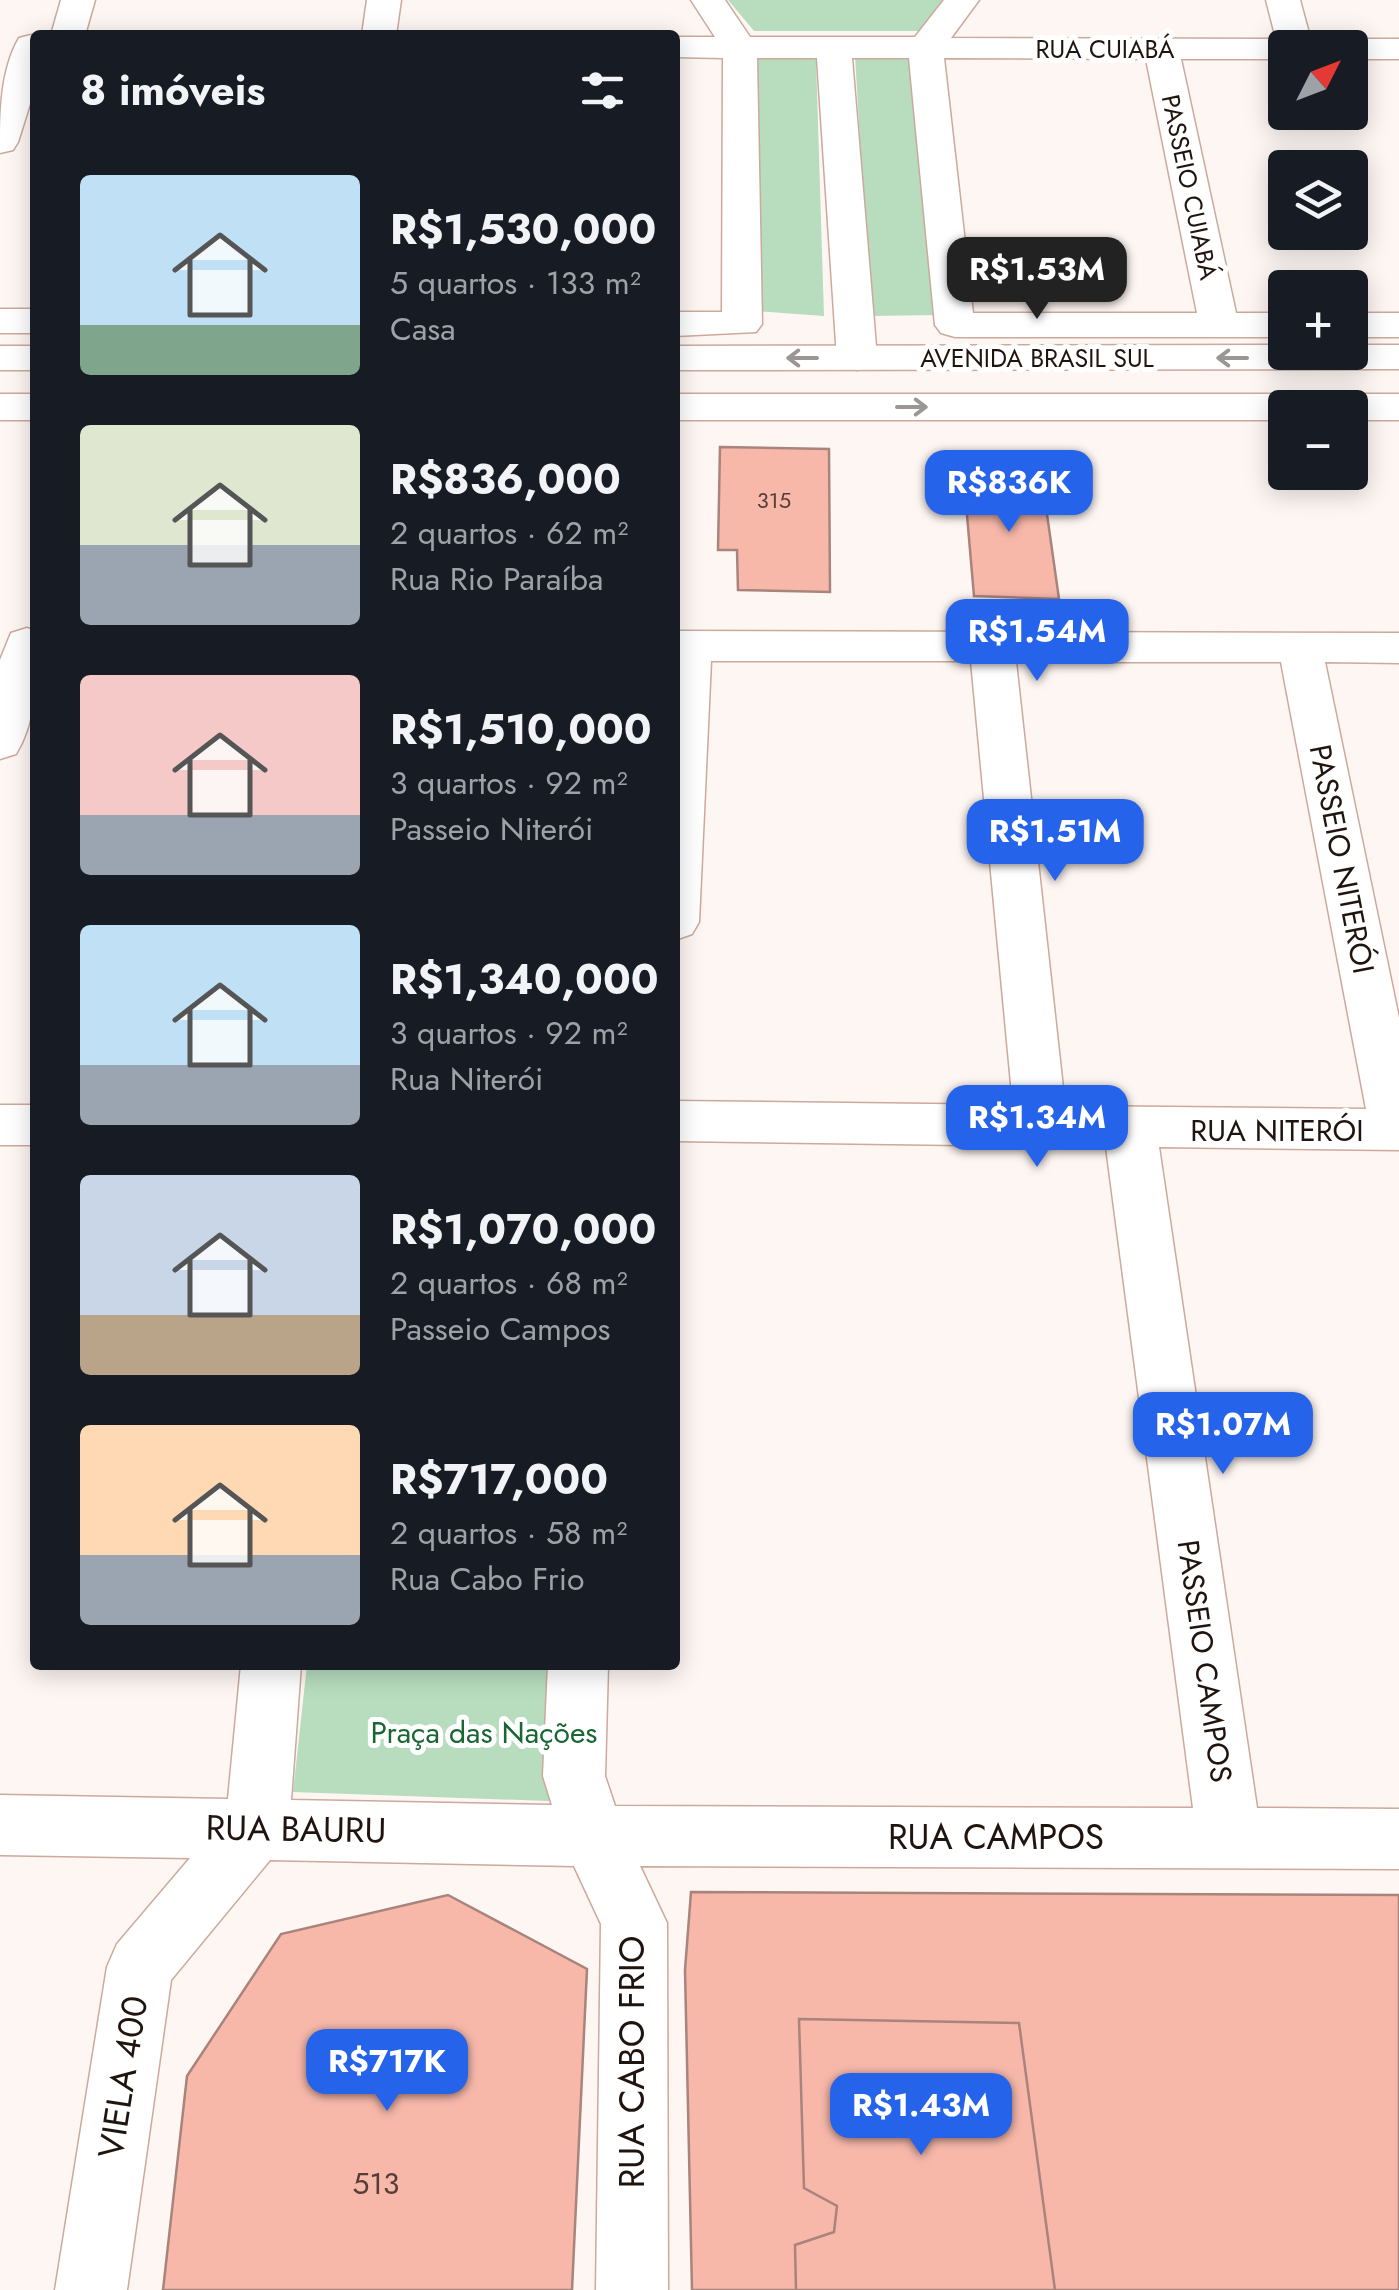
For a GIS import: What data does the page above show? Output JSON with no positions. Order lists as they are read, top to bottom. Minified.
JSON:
{"streets":{"main road":["AVENIDA BRASIL SUL"],"street":["RUA CUIABÁ","PASSEIO CUIABÁ","PASSEIO NITERÓI","RUA NITERÓI","PASSEIO CAMPOS","RUA BAURU","RUA CAMPOS","RUA CABO FRIO","VIELA 400"]},"crossings":[["RUA CUIABÁ","PASSEIO CUIABÁ"],["PASSEIO NITERÓI","RUA NITERÓI"],["RUA NITERÓI","PASSEIO CAMPOS"],["PASSEIO CAMPOS","RUA CAMPOS"],["RUA BAURU","RUA CAMPOS"],["RUA BAURU","RUA CABO FRIO"],["RUA BAURU","VIELA 400"],["RUA CAMPOS","RUA CABO FRIO"]],"parks":["Praça das Nações"],"house_numbers":["315","513"],"north":"top right","page":{"map_buttons":["+","−"],"heading":"8 imóveis","list":[{"name":"R$1,530,000","note":"5 quartos · 133 m² · Casa"},{"name":"R$836,000","note":"2 quartos · 62 m² · Rua Rio Paraíba"},{"name":"R$1,510,000","note":"3 quartos · 92 m² · Passeio Niterói"},{"name":"R$1,340,000","note":"3 quartos · 92 m² · Rua Niterói"},{"name":"R$1,070,000","note":"2 quartos · 68 m² · Passeio Campos"},{"name":"R$717,000","note":"2 quartos · 58 m² · Rua Cabo Frio"}],"price":["R$1.53M","R$836K","R$1.54M","R$1.51M","R$1.34M","R$1.07M","R$717K","R$1.43M"]}}
